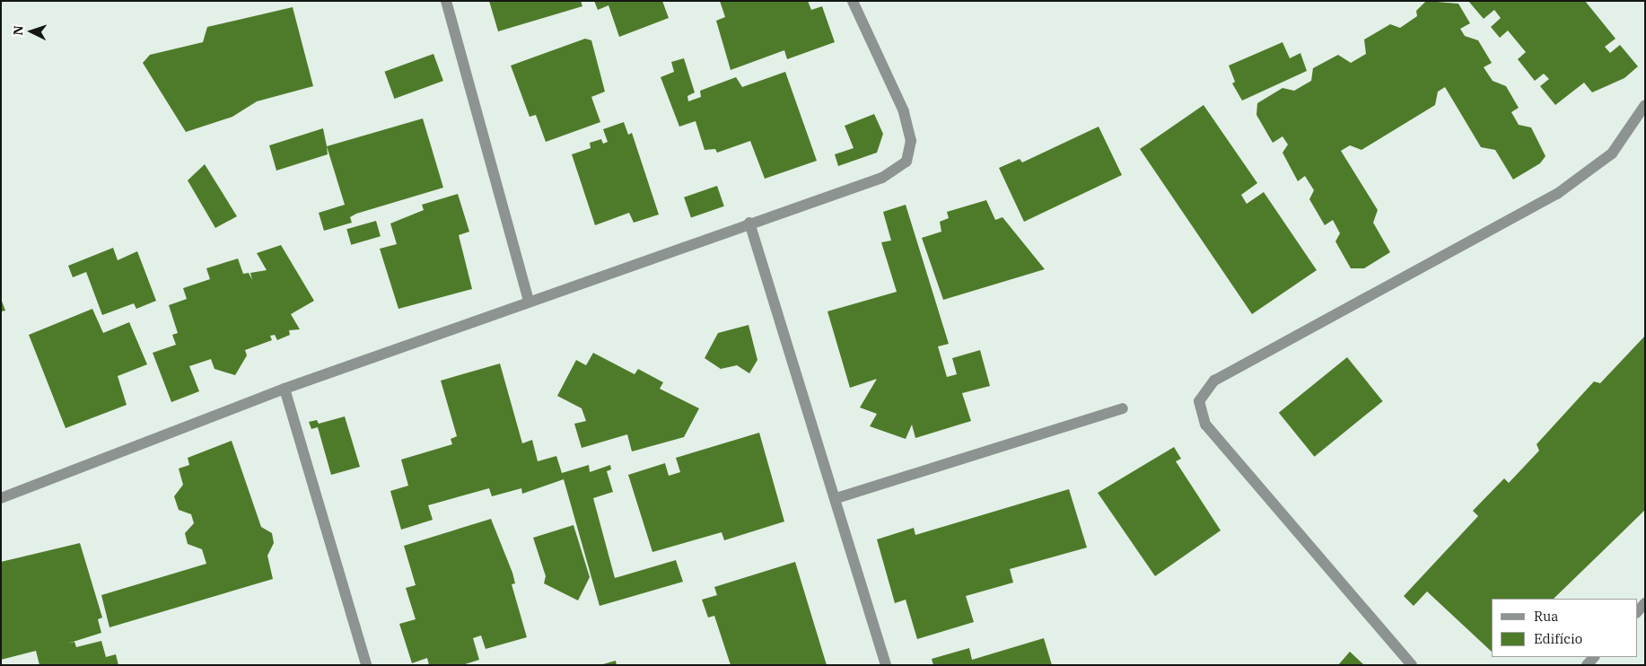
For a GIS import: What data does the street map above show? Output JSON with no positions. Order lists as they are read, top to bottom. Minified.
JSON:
{"legend":["Rua","Edifício"],"north":"left"}
